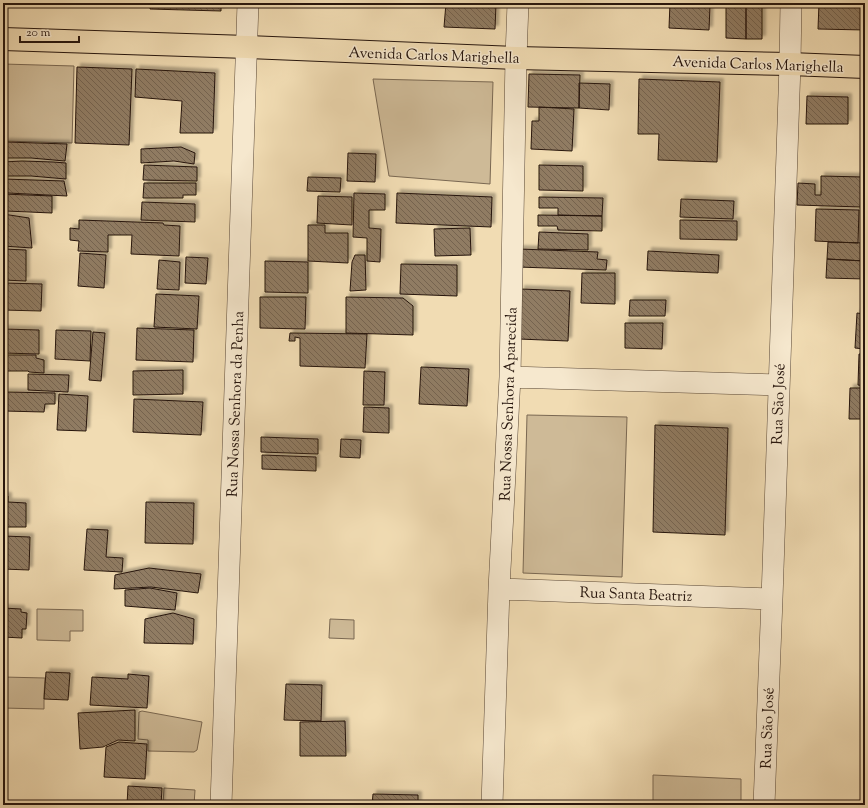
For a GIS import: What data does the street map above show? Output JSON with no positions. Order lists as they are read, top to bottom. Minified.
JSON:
{"streets":{"main road":["Avenida Carlos Marighella"],"street":["Rua Nossa Senhora da Penha","Rua Nossa Senhora Aparecida","Rua São José","Rua Santa Beatriz"]},"crossings":[["Avenida Carlos Marighella","Rua Nossa Senhora da Penha"],["Avenida Carlos Marighella","Rua Nossa Senhora Aparecida"],["Avenida Carlos Marighella","Rua São José"],["Rua Nossa Senhora Aparecida","Rua Santa Beatriz"],["Rua São José","Rua Santa Beatriz"]],"scale_bar":"20 m"}
